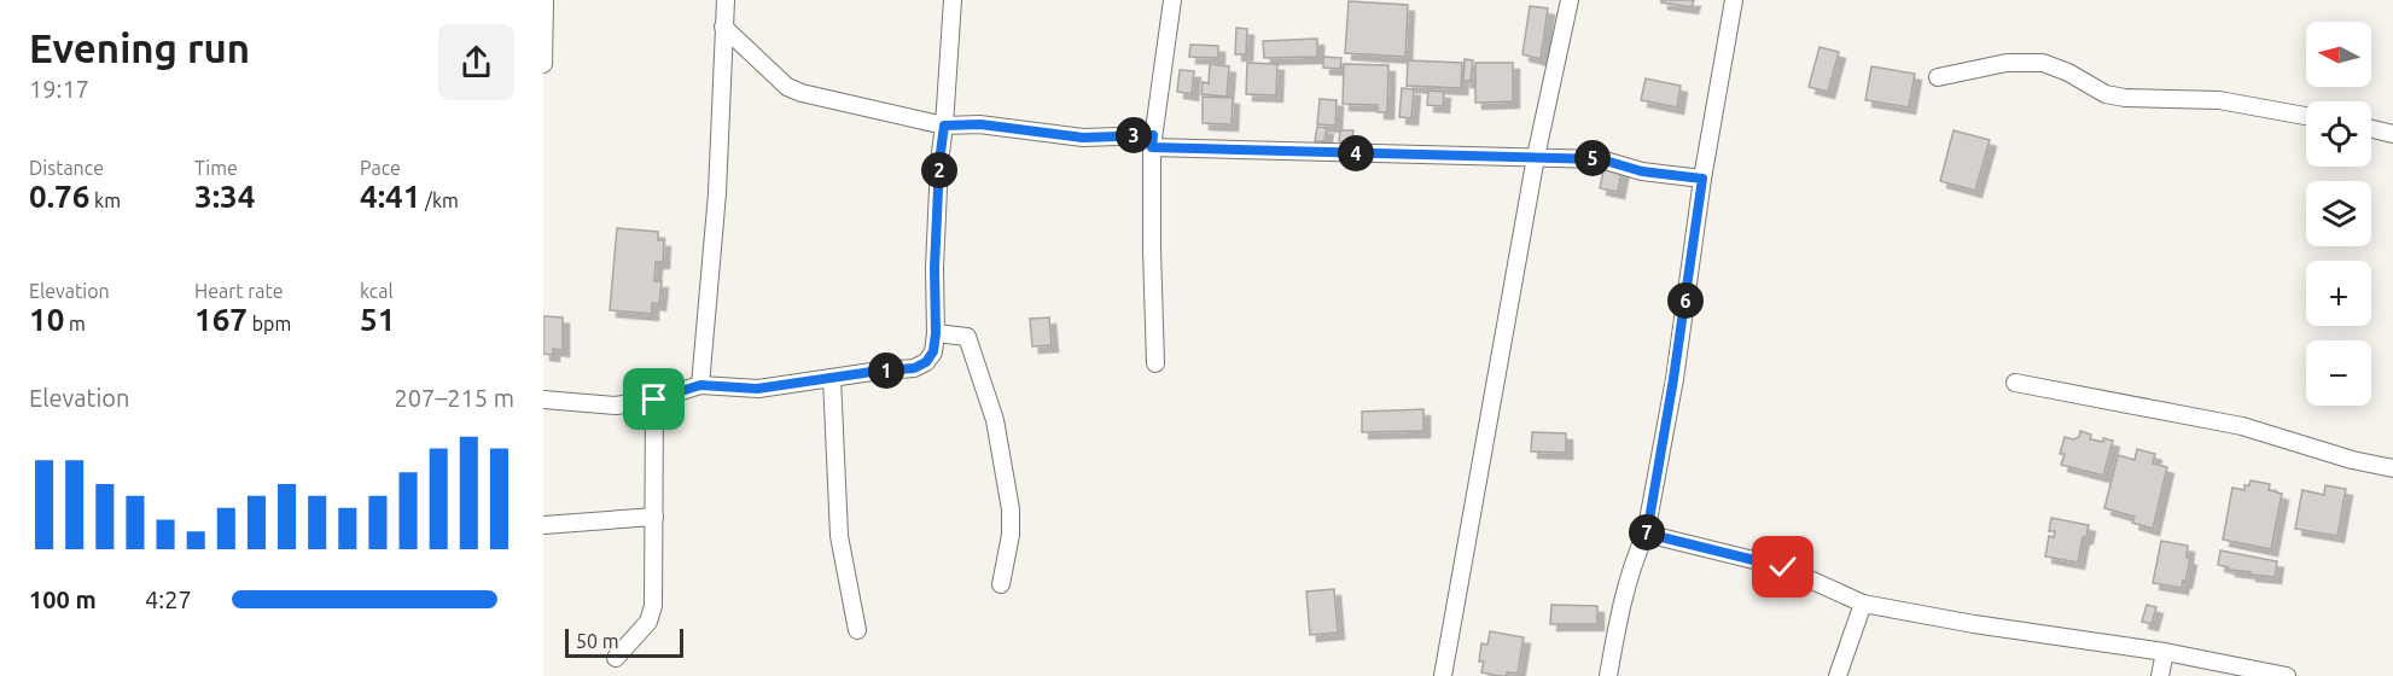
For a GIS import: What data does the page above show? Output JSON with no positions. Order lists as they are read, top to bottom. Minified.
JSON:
{"scale_bar":"50 m","north":"left","page":{"heading":["Evening run","19:17"],"map_buttons":["+","−"],"pins":["3","4","5","2","6","1","7"],"stats":[["Distance","0.76 km"],["Time","3:34"],["Pace","4:41 /km"],["Elevation","10 m"],["Heart rate","167 bpm"],["kcal","51"]],"chart":["Elevation","207–215 m"],"list":[{"name":"100 m","note":"4:27"}],"scale":"50 m"}}
